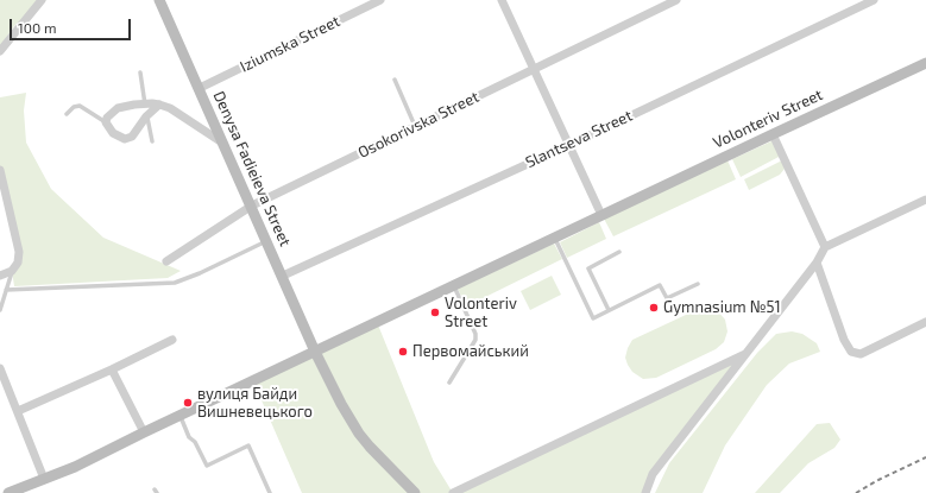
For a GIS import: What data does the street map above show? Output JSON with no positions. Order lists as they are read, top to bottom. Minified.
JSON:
{"streets":{"street":["Iziumska Street","Volonteriv Street","Osokorivska Street","Slantseva Street","Denysa Fadieieva Street"]},"crossings":[["Iziumska Street","Denysa Fadieieva Street"],["Volonteriv Street","Denysa Fadieieva Street"],["Osokorivska Street","Denysa Fadieieva Street"],["Slantseva Street","Denysa Fadieieva Street"]],"places":["Gymnasium №51","Volonteriv Street","Первомайський","вулиця Байди Вишневецького"],"scale_bar":"100 m"}
